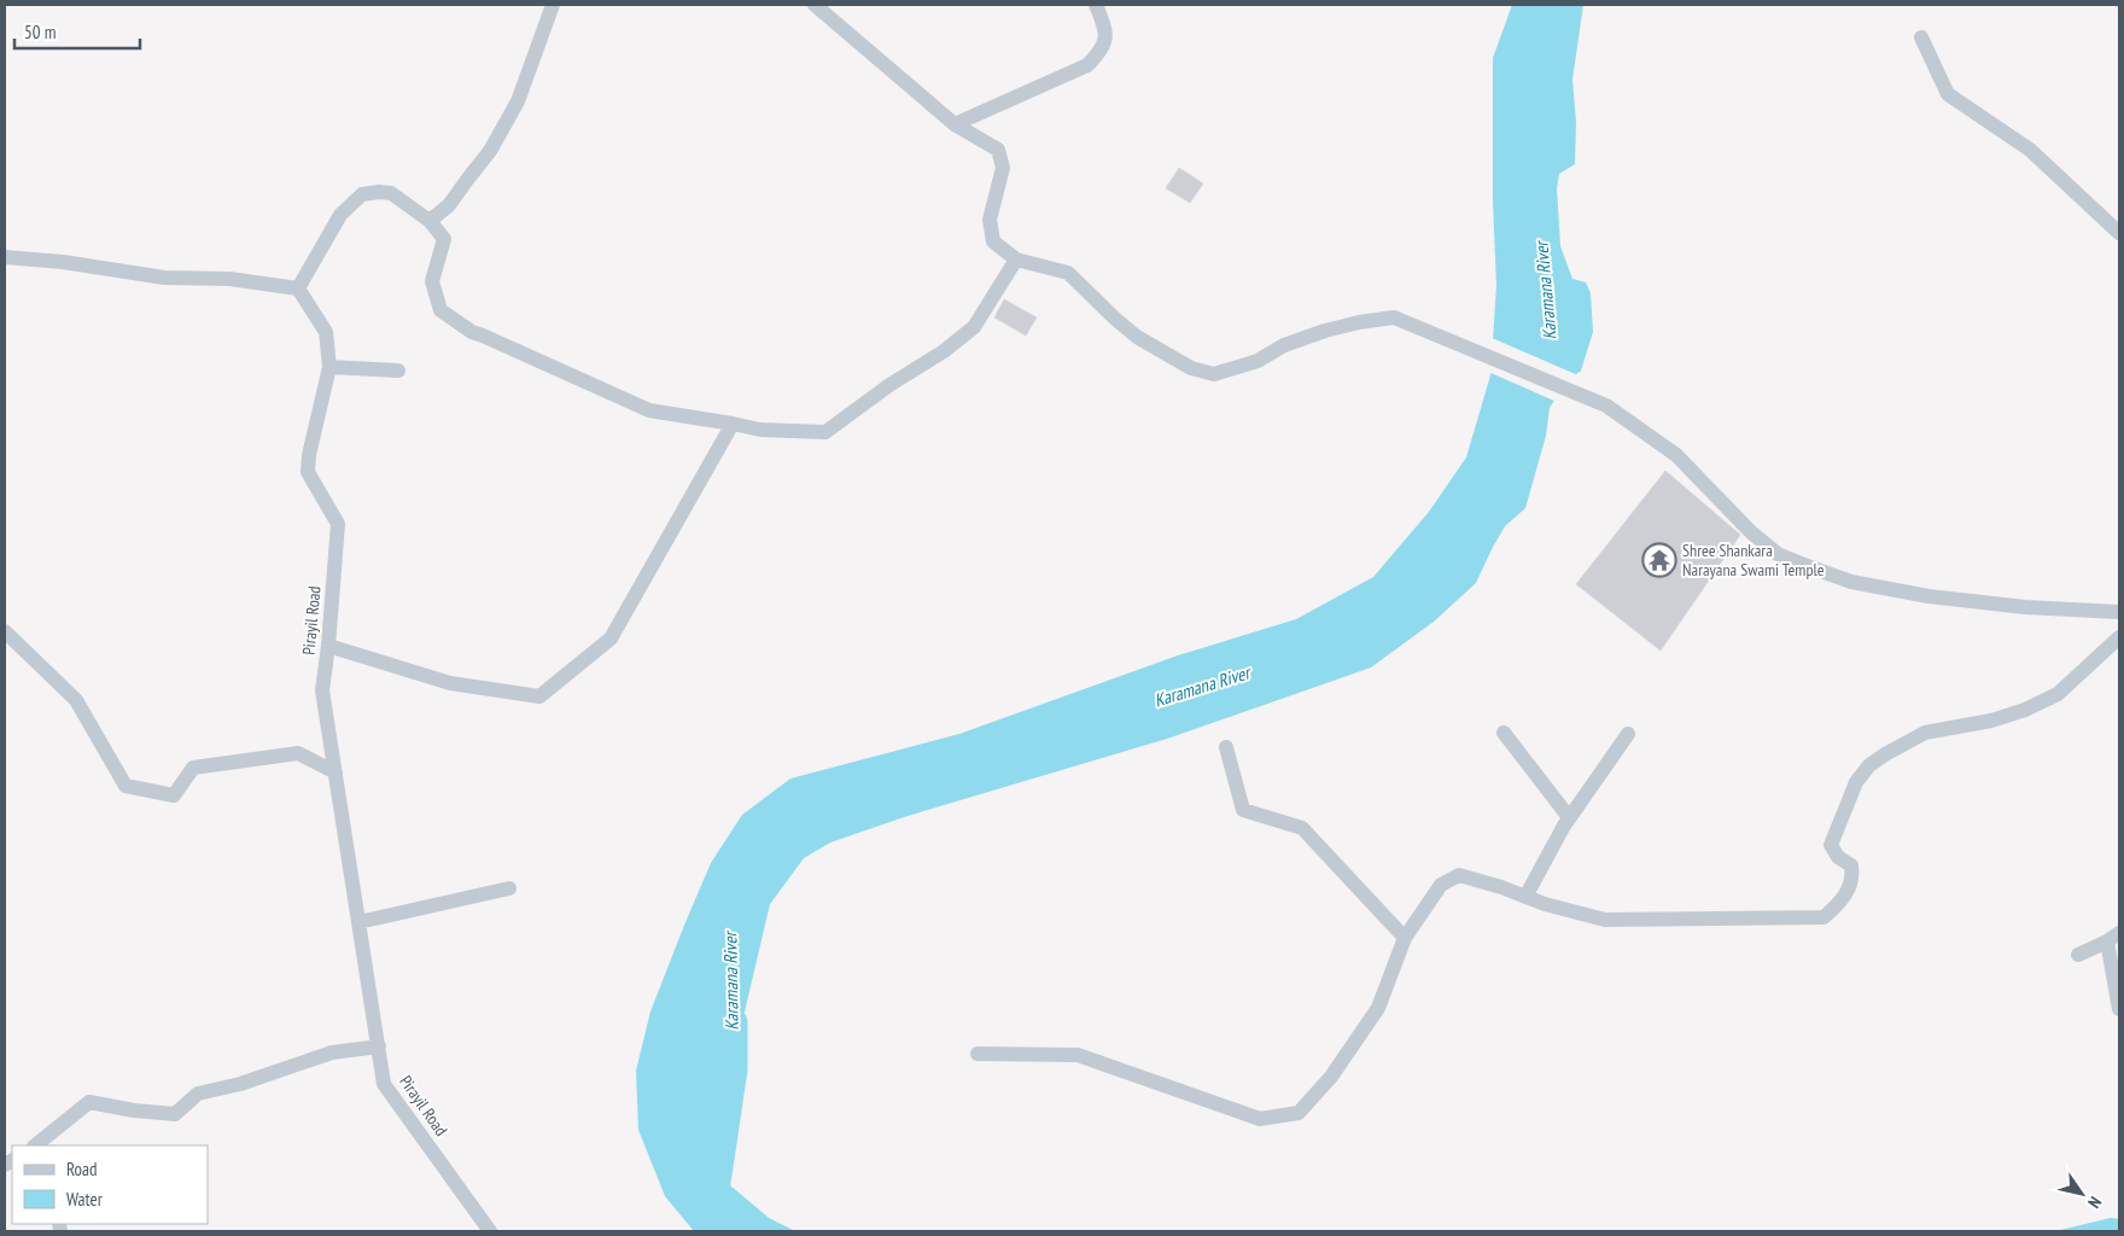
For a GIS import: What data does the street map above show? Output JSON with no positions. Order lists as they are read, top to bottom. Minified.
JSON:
{"streets":{"street":["Pirayil Road"]},"water":["Karamana River"],"places":{"temple":["Shree Shankara Narayana Swami Temple"]},"legend":["Road","Water"],"scale_bar":"50 m","north":"bottom right"}
